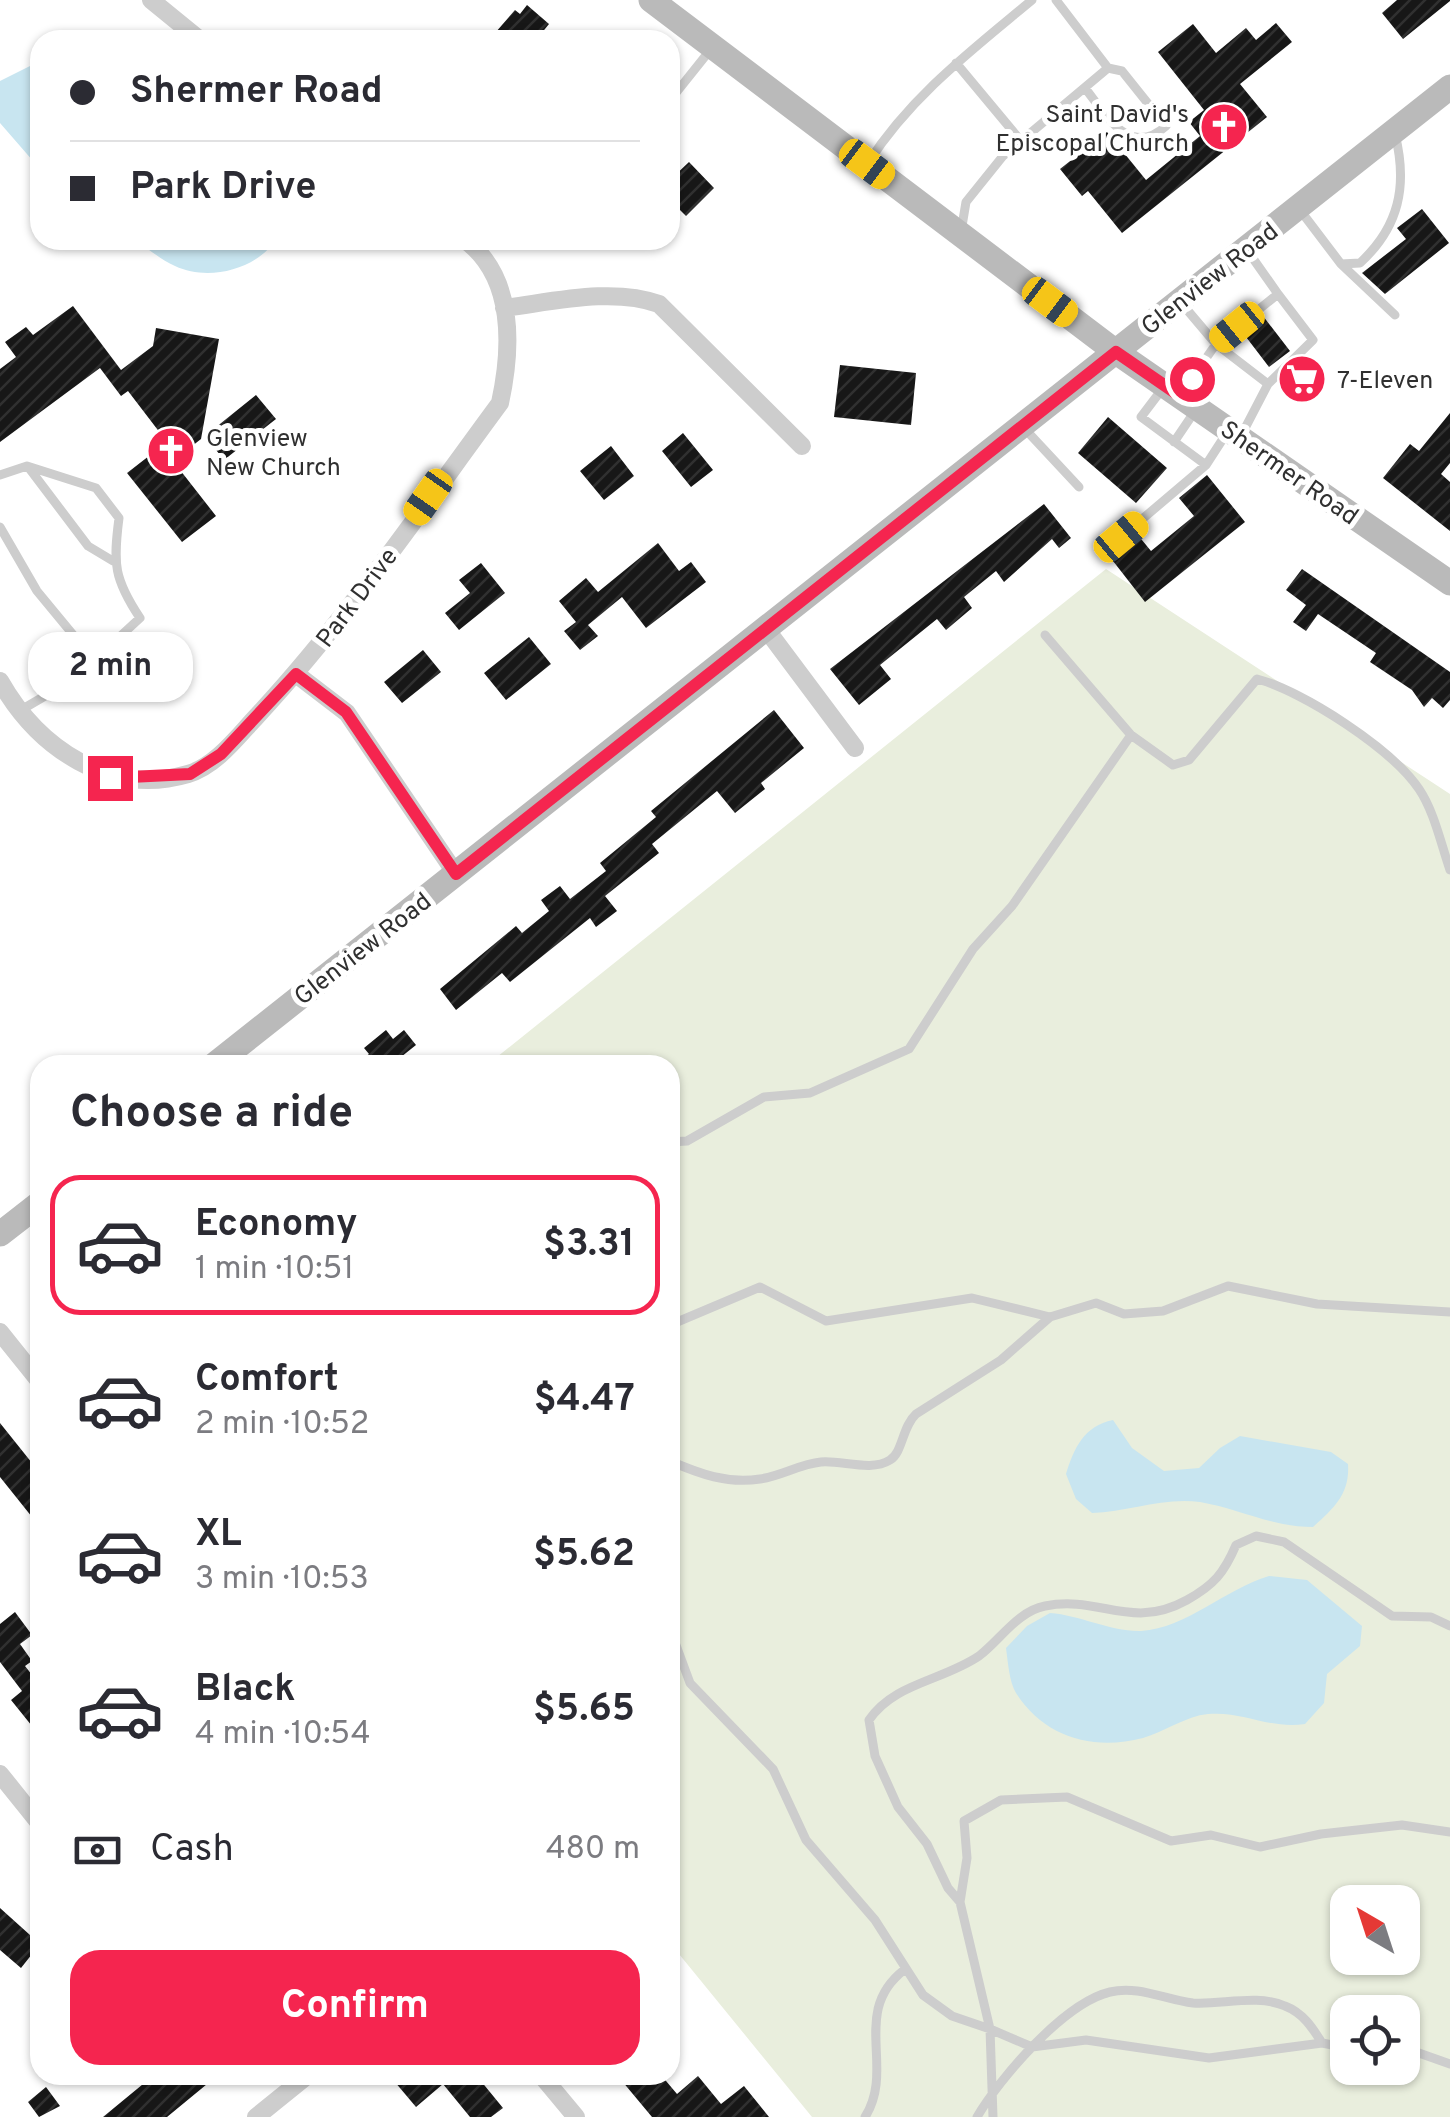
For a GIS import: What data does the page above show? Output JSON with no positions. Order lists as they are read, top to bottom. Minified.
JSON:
{"streets":{"main road":["Glenview Road","Shermer Road"],"street":["Park Drive"]},"crossings":[["Glenview Road","Shermer Road"]],"places":{"church":["Saint David's Episcopal Church","Glenview New Church"],"supermarket":["7-Eleven"]},"north":"top left","page":{"banner":["Shermer Road","Park Drive"],"bubble":"2 min","heading":"Choose a ride","list":[{"name":"Economy","note":"1 min · 10:51","value":"$3.31"},{"name":"Comfort","note":"2 min · 10:52","value":"$4.47"},{"name":"XL","note":"3 min · 10:53","value":"$5.62"},{"name":"Black","note":"4 min · 10:54","value":"$5.65"}],"pay":["Cash","480 m"],"buttons":"Confirm"}}
